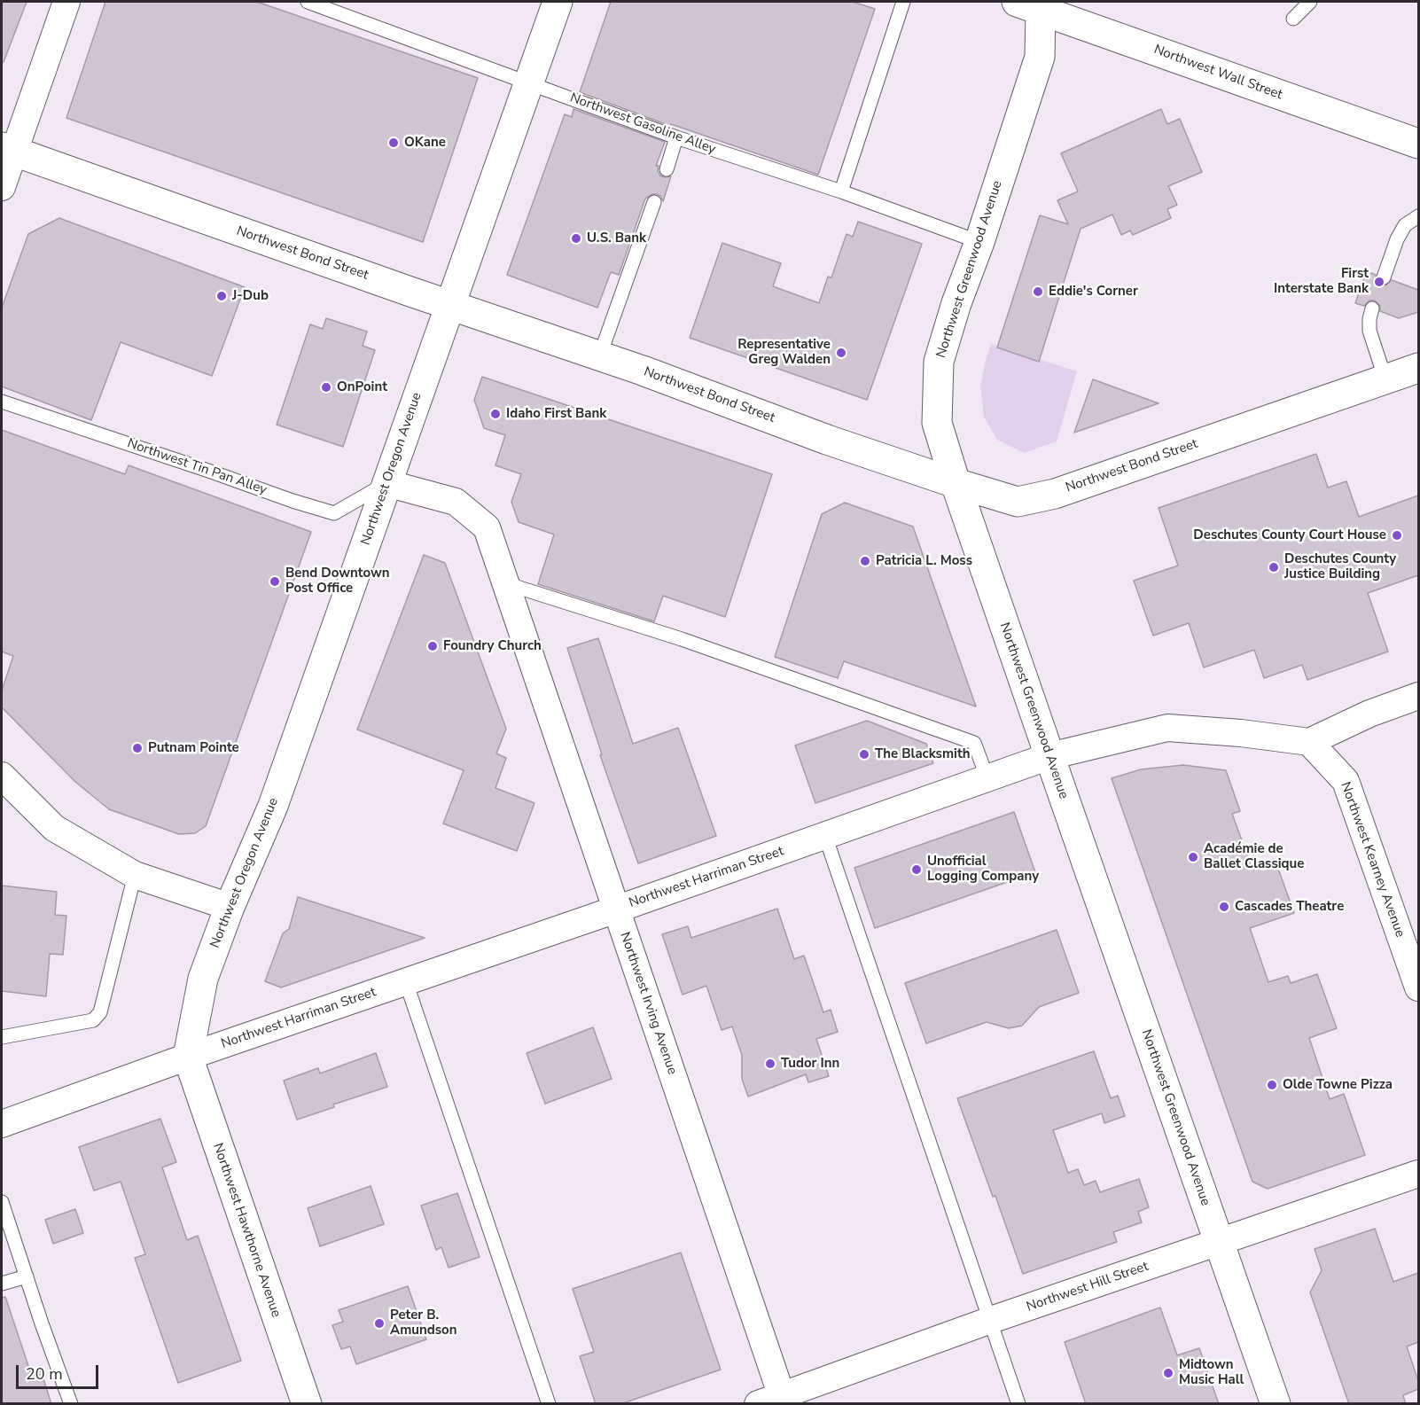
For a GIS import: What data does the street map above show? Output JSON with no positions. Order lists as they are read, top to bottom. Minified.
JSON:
{"streets":{"main road":["Northwest Wall Street","Northwest Bond Street","Northwest Greenwood Avenue","Northwest Oregon Avenue","Northwest Hawthorne Avenue"],"street":["Northwest Kearney Avenue","Northwest Harriman Street","Northwest Irving Avenue","Northwest Hill Street"],"lane":["Northwest Gasoline Alley","Northwest Tin Pan Alley"]},"crossings":[["Northwest Wall Street","Northwest Greenwood Avenue"],["Northwest Gasoline Alley","Northwest Greenwood Avenue"],["Northwest Gasoline Alley","Northwest Oregon Avenue"],["Northwest Bond Street","Northwest Greenwood Avenue"],["Northwest Bond Street","Northwest Oregon Avenue"],["Northwest Greenwood Avenue","Northwest Harriman Street"],["Northwest Greenwood Avenue","Northwest Hill Street"],["Northwest Tin Pan Alley","Northwest Oregon Avenue"],["Northwest Tin Pan Alley","Northwest Irving Avenue"],["Northwest Oregon Avenue","Northwest Harriman Street"],["Northwest Oregon Avenue","Northwest Irving Avenue"],["Northwest Oregon Avenue","Northwest Hawthorne Avenue"],["Northwest Kearney Avenue","Northwest Harriman Street"],["Northwest Harriman Street","Northwest Irving Avenue"],["Northwest Harriman Street","Northwest Hawthorne Avenue"],["Northwest Irving Avenue","Northwest Hill Street"]],"places":["OKane","U.S. Bank","First Interstate Bank","Eddie's Corner","J-Dub","Representative Greg Walden","OnPoint","Idaho First Bank","Deschutes County Court House","Patricia L. Moss","Deschutes County Justice Building","Bend Downtown Post Office","Foundry Church","Putnam Pointe","The Blacksmith","Académie de Ballet Classique","Unofficial Logging Company","Cascades Theatre","Tudor Inn","Olde Towne Pizza","Peter B. Amundson","Midtown Music Hall"],"scale_bar":"20 m"}
